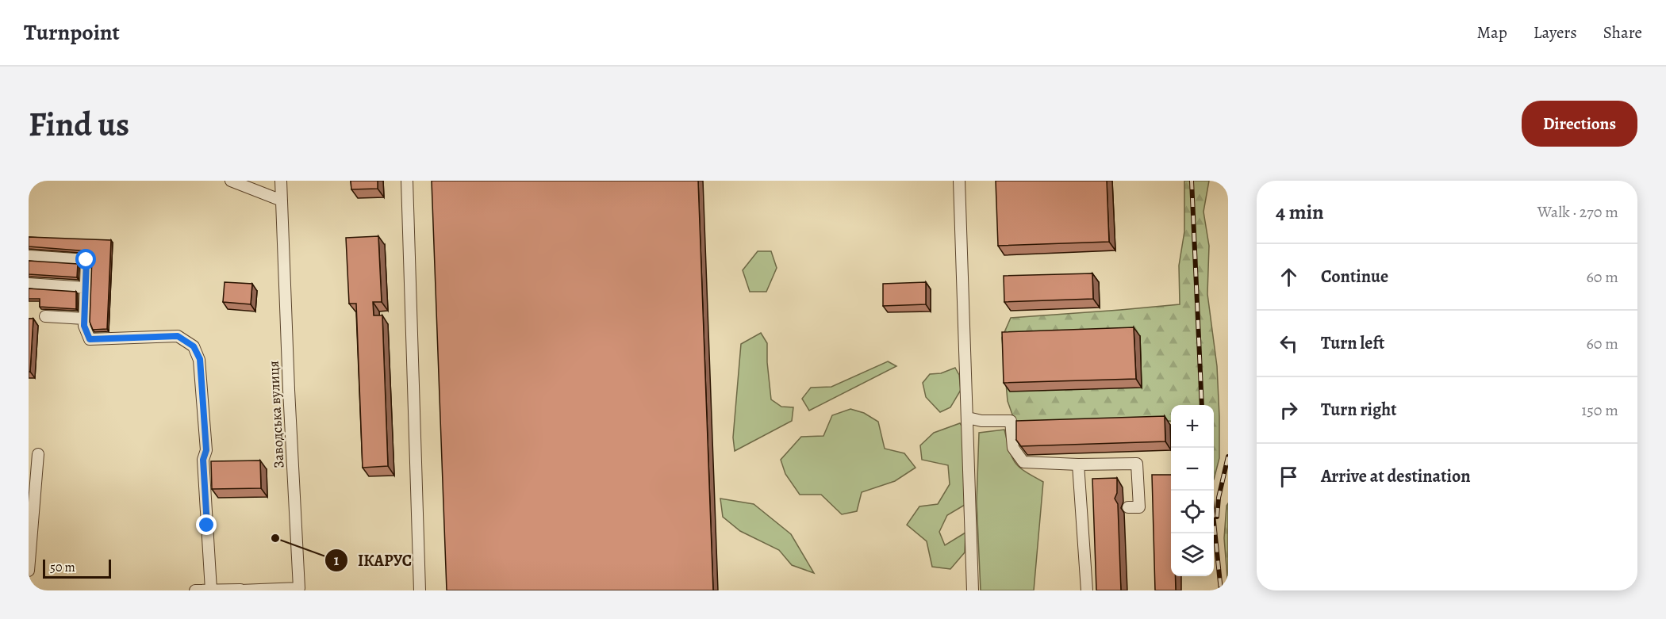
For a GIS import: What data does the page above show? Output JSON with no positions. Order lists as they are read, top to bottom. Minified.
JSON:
{"streets":{"street":["Заводська вулиця"]},"places":["ІКАРУС"],"scale_bar":"50 m","page":{"header":"Turnpoint","nav":["Map","Layers","Share"],"buttons":"Directions","title":"Find us","heading":["4 min","Walk · 270 m"],"list":[["Continue","60 m"],["Turn left","60 m"],["Turn right","150 m"],"Arrive at destination"],"map_buttons":["+","−"],"scale":"50 m"}}
